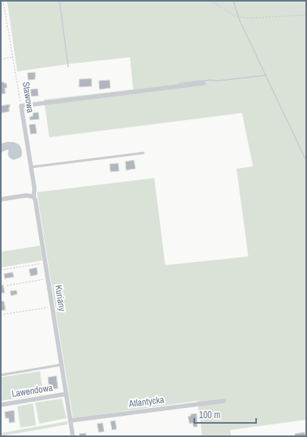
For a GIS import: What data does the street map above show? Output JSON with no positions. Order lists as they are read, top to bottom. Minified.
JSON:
{"streets":{"street":["Stawowa","Kuriany","Lawendowa","Atlantycka"]},"crossings":[["Stawowa","Kuriany"],["Kuriany","Lawendowa"],["Kuriany","Atlantycka"]],"scale_bar":"100 m"}
